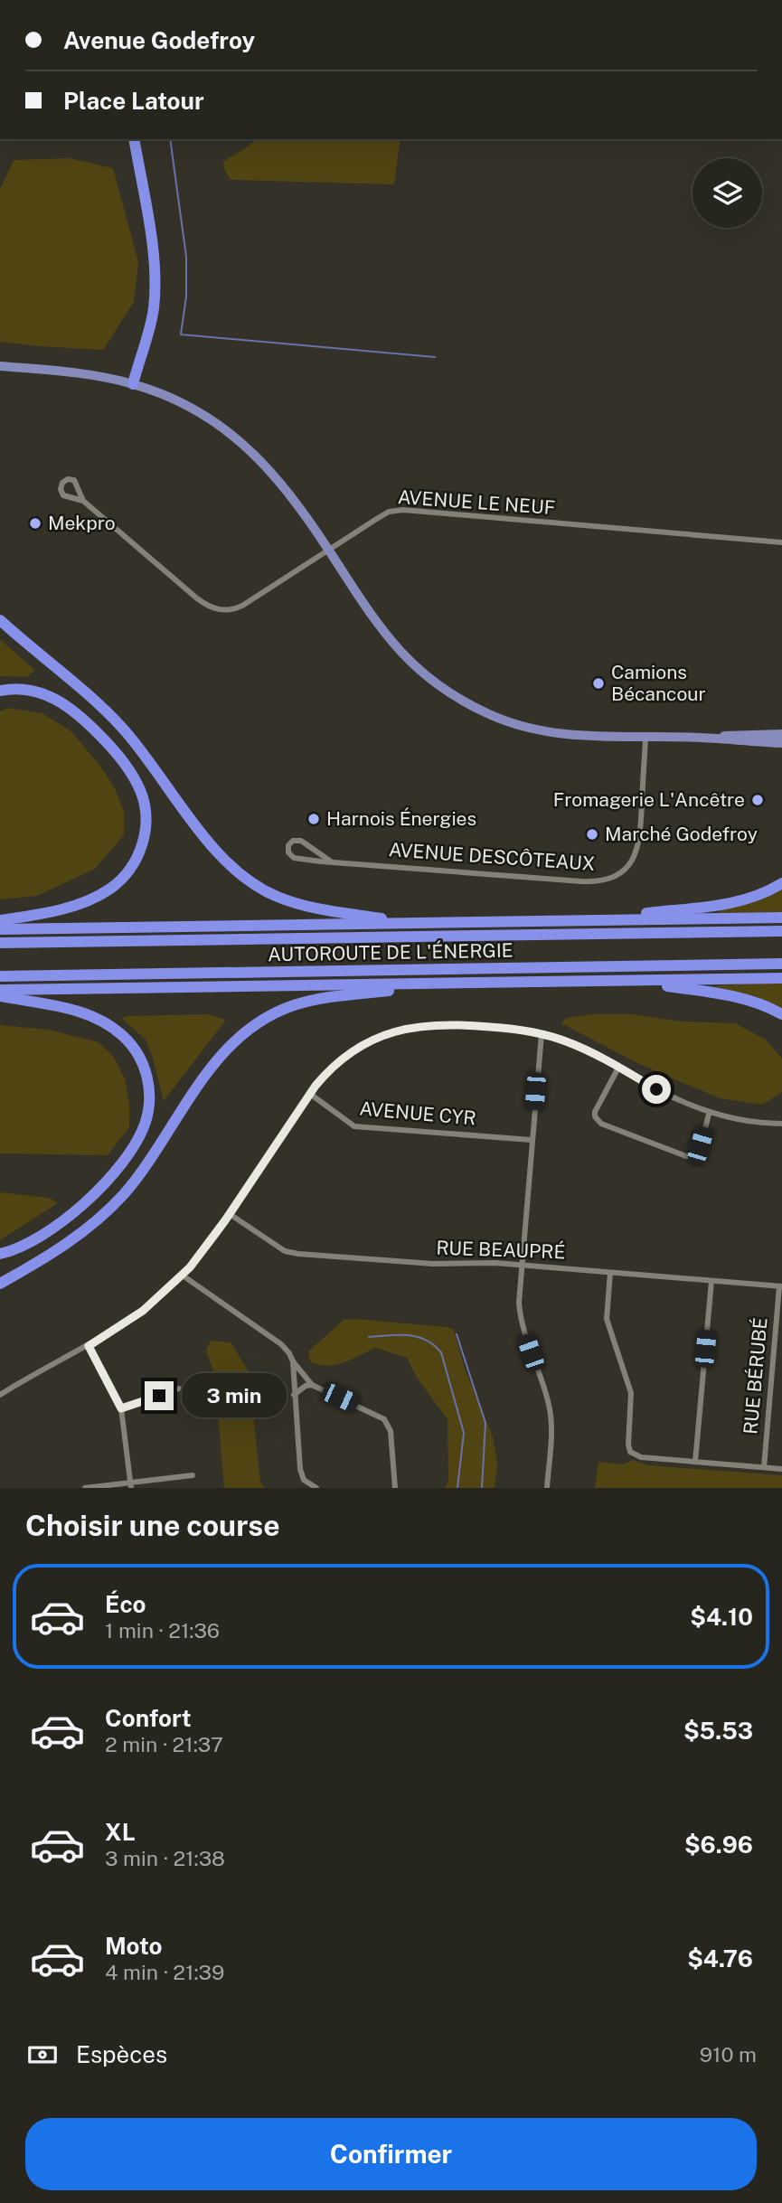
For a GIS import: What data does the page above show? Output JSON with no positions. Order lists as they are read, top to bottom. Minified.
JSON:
{"streets":{"highway":["AUTOROUTE DE L'ÉNERGIE"],"street":["AVENUE LE NEUF","AVENUE DESCÔTEAUX","AVENUE CYR","RUE BEAUPRÉ","RUE BÉRUBÉ"]},"crossings":[["RUE BEAUPRÉ","RUE BÉRUBÉ"]],"places":["Mekpro","Camions Bécancour","Fromagerie L'Ancêtre","Harnois Énergies","Marché Godefroy"],"page":{"banner":["Avenue Godefroy","Place Latour"],"bubble":"3 min","heading":"Choisir une course","list":[{"name":"Éco","note":"1 min · 21:36","value":"$4.10"},{"name":"Confort","note":"2 min · 21:37","value":"$5.53"},{"name":"XL","note":"3 min · 21:38","value":"$6.96"},{"name":"Moto","note":"4 min · 21:39","value":"$4.76"}],"pay":["Espèces","910 m"],"buttons":"Confirmer"}}
